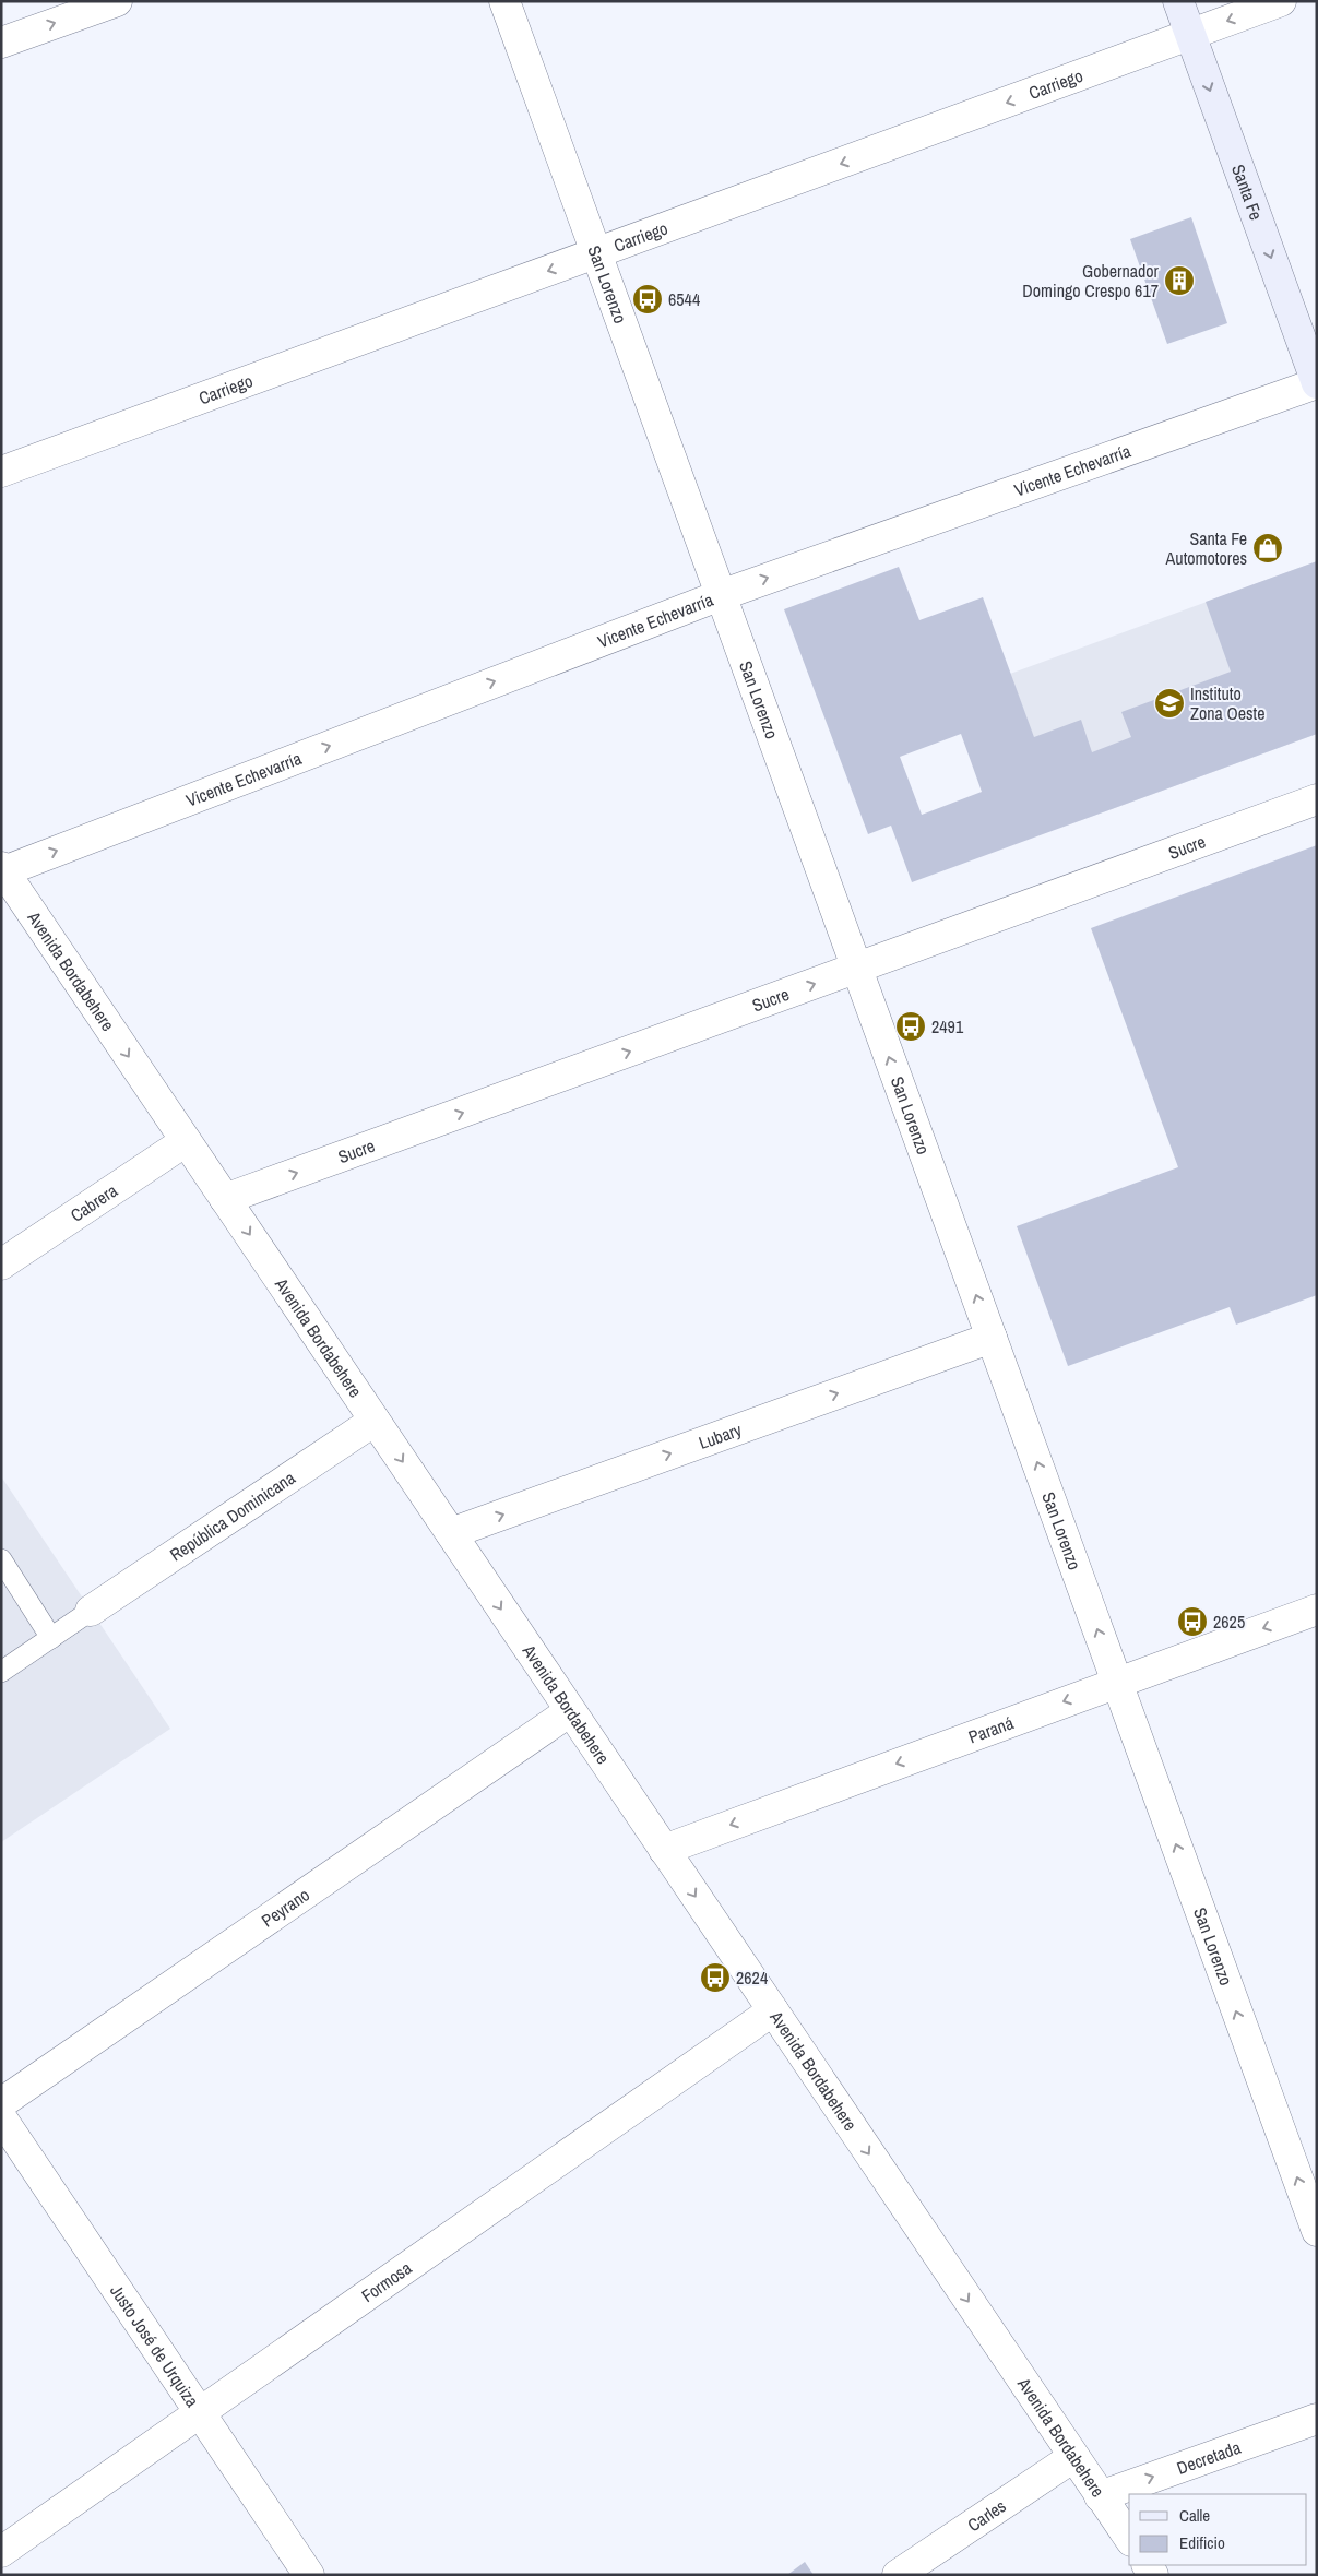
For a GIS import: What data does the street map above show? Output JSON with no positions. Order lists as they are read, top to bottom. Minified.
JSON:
{"streets":{"main road":["Santa Fe"],"street":["Carriego","San Lorenzo","Vicente Echevarría","Sucre","Avenida Bordabehere","Cabrera","Lubary","República Dominicana","Paraná","Peyrano","Formosa","Justo José de Urquiza","Decretada","Carles"]},"crossings":[["Carriego","Santa Fe"],["Carriego","San Lorenzo"],["Santa Fe","Vicente Echevarría"],["San Lorenzo","Vicente Echevarría"],["San Lorenzo","Sucre"],["San Lorenzo","Lubary"],["San Lorenzo","Paraná"],["Vicente Echevarría","Avenida Bordabehere"],["Sucre","Avenida Bordabehere"],["Avenida Bordabehere","Cabrera"],["Avenida Bordabehere","Lubary"],["Avenida Bordabehere","República Dominicana"],["Avenida Bordabehere","Paraná"],["Avenida Bordabehere","Peyrano"],["Avenida Bordabehere","Formosa"],["Avenida Bordabehere","Decretada"],["Avenida Bordabehere","Carles"],["Formosa","Justo José de Urquiza"]],"one_way":["Carriego","Santa Fe","San Lorenzo","Vicente Echevarría","Sucre","Avenida Bordabehere","Lubary","Paraná","Decretada"],"places":{"building":["Gobernador Domingo Crespo 617"],"bus stop":["6544","2491","2625","2624"],"shop":["Santa Fe Automotores"],"school or university":["Instituto Zona Oeste"]},"legend":["Calle","Edificio"]}
